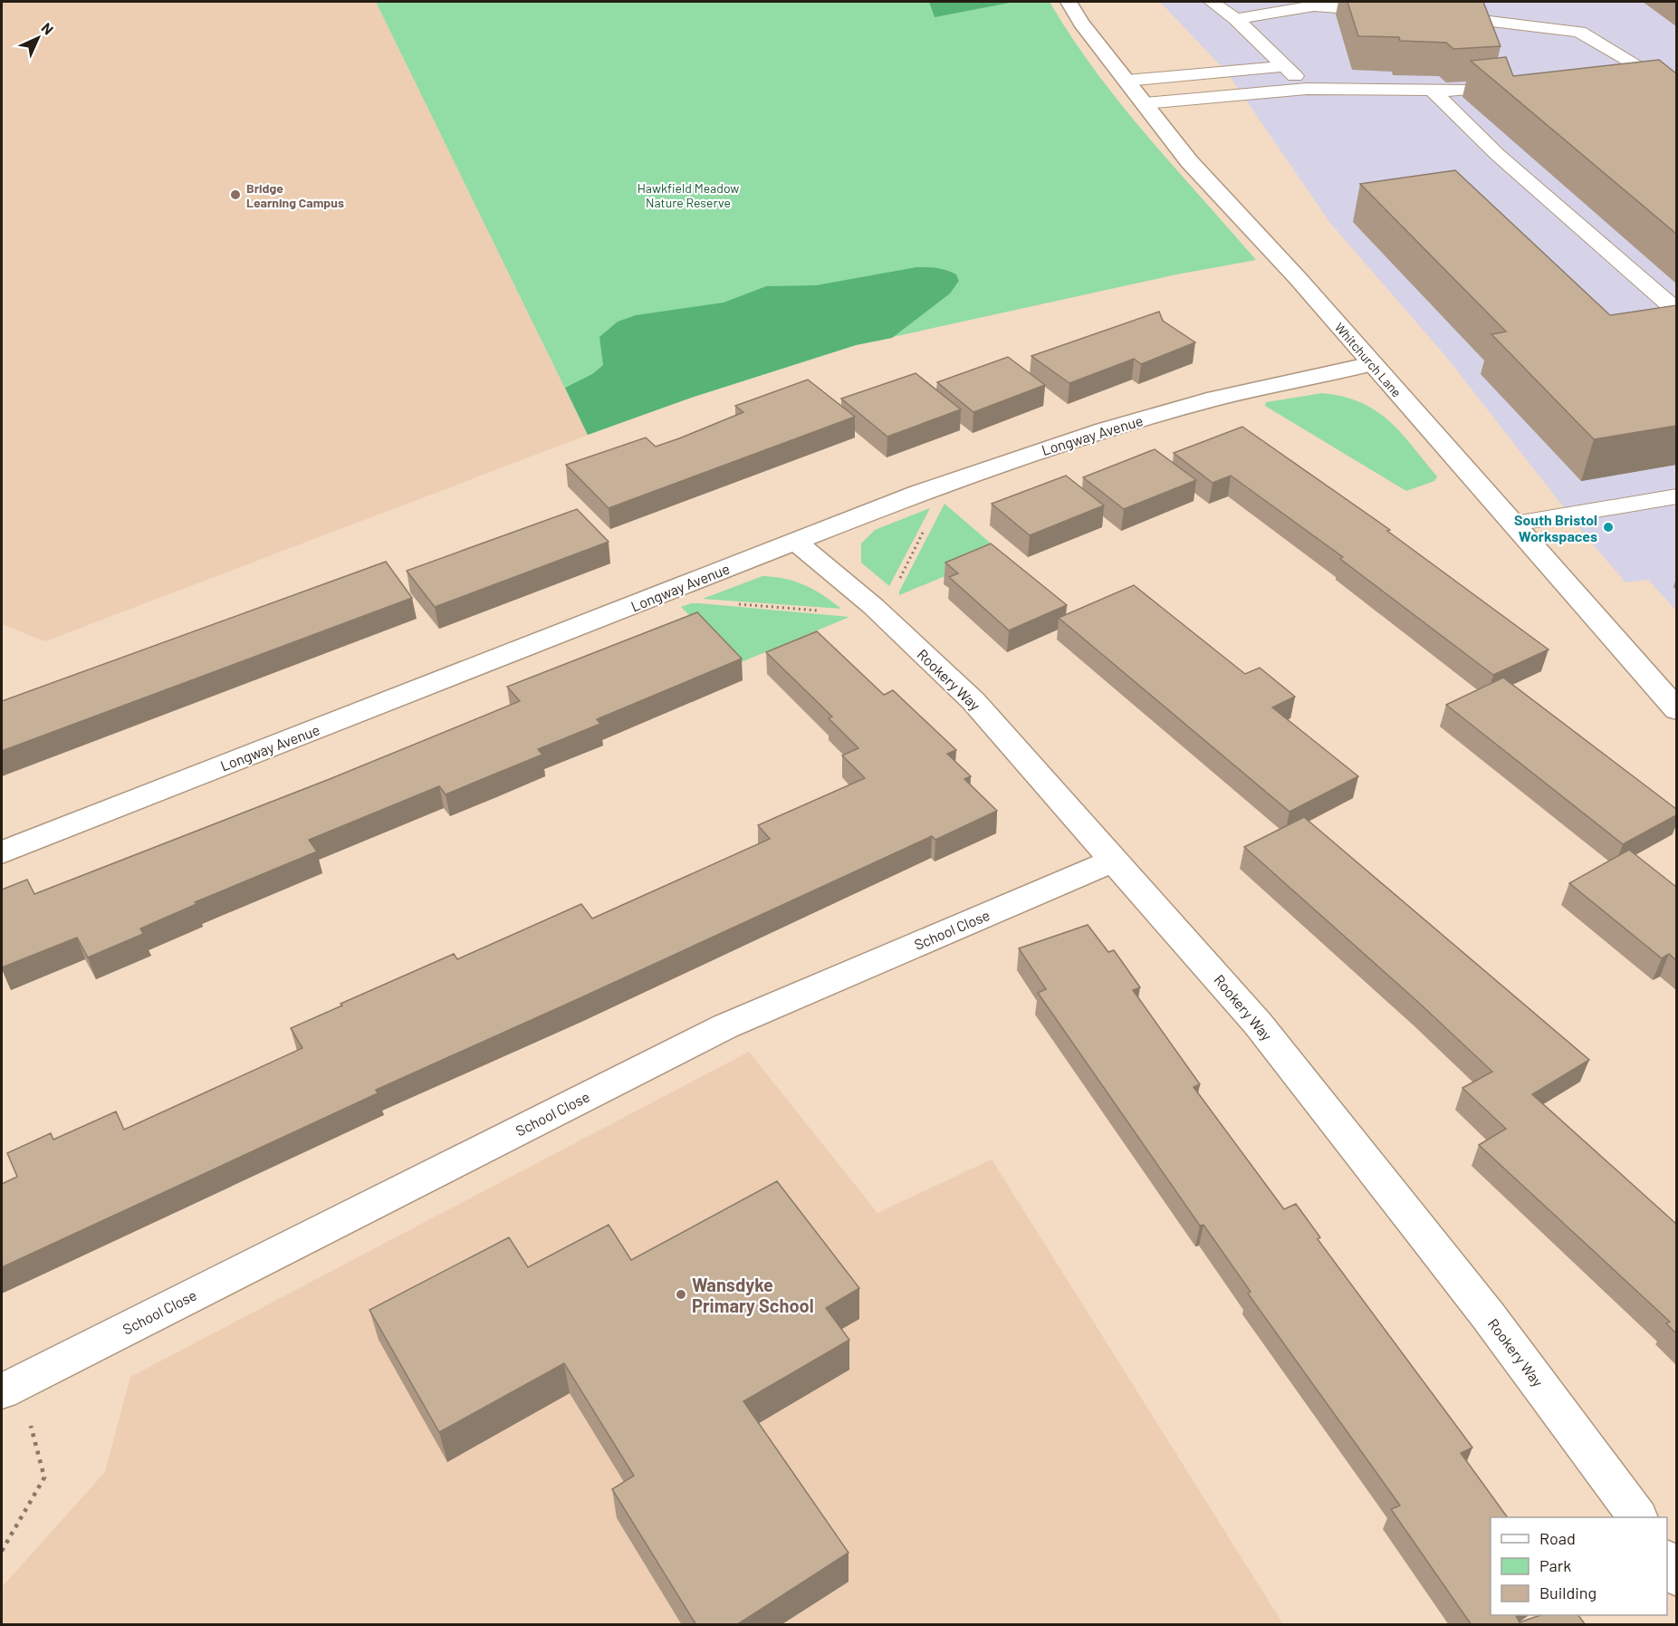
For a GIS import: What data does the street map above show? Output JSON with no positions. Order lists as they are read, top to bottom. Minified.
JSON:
{"streets":{"street":["Whitchurch Lane","Longway Avenue","Rookery Way","School Close"]},"crossings":[["Whitchurch Lane","Longway Avenue"],["Longway Avenue","Rookery Way"],["Rookery Way","School Close"]],"parks":["Hawkfield Meadow Nature Reserve"],"places":["Bridge Learning Campus","South Bristol Workspaces","Wansdyke Primary School"],"legend":["Road","Park","Building"],"north":"top right"}
